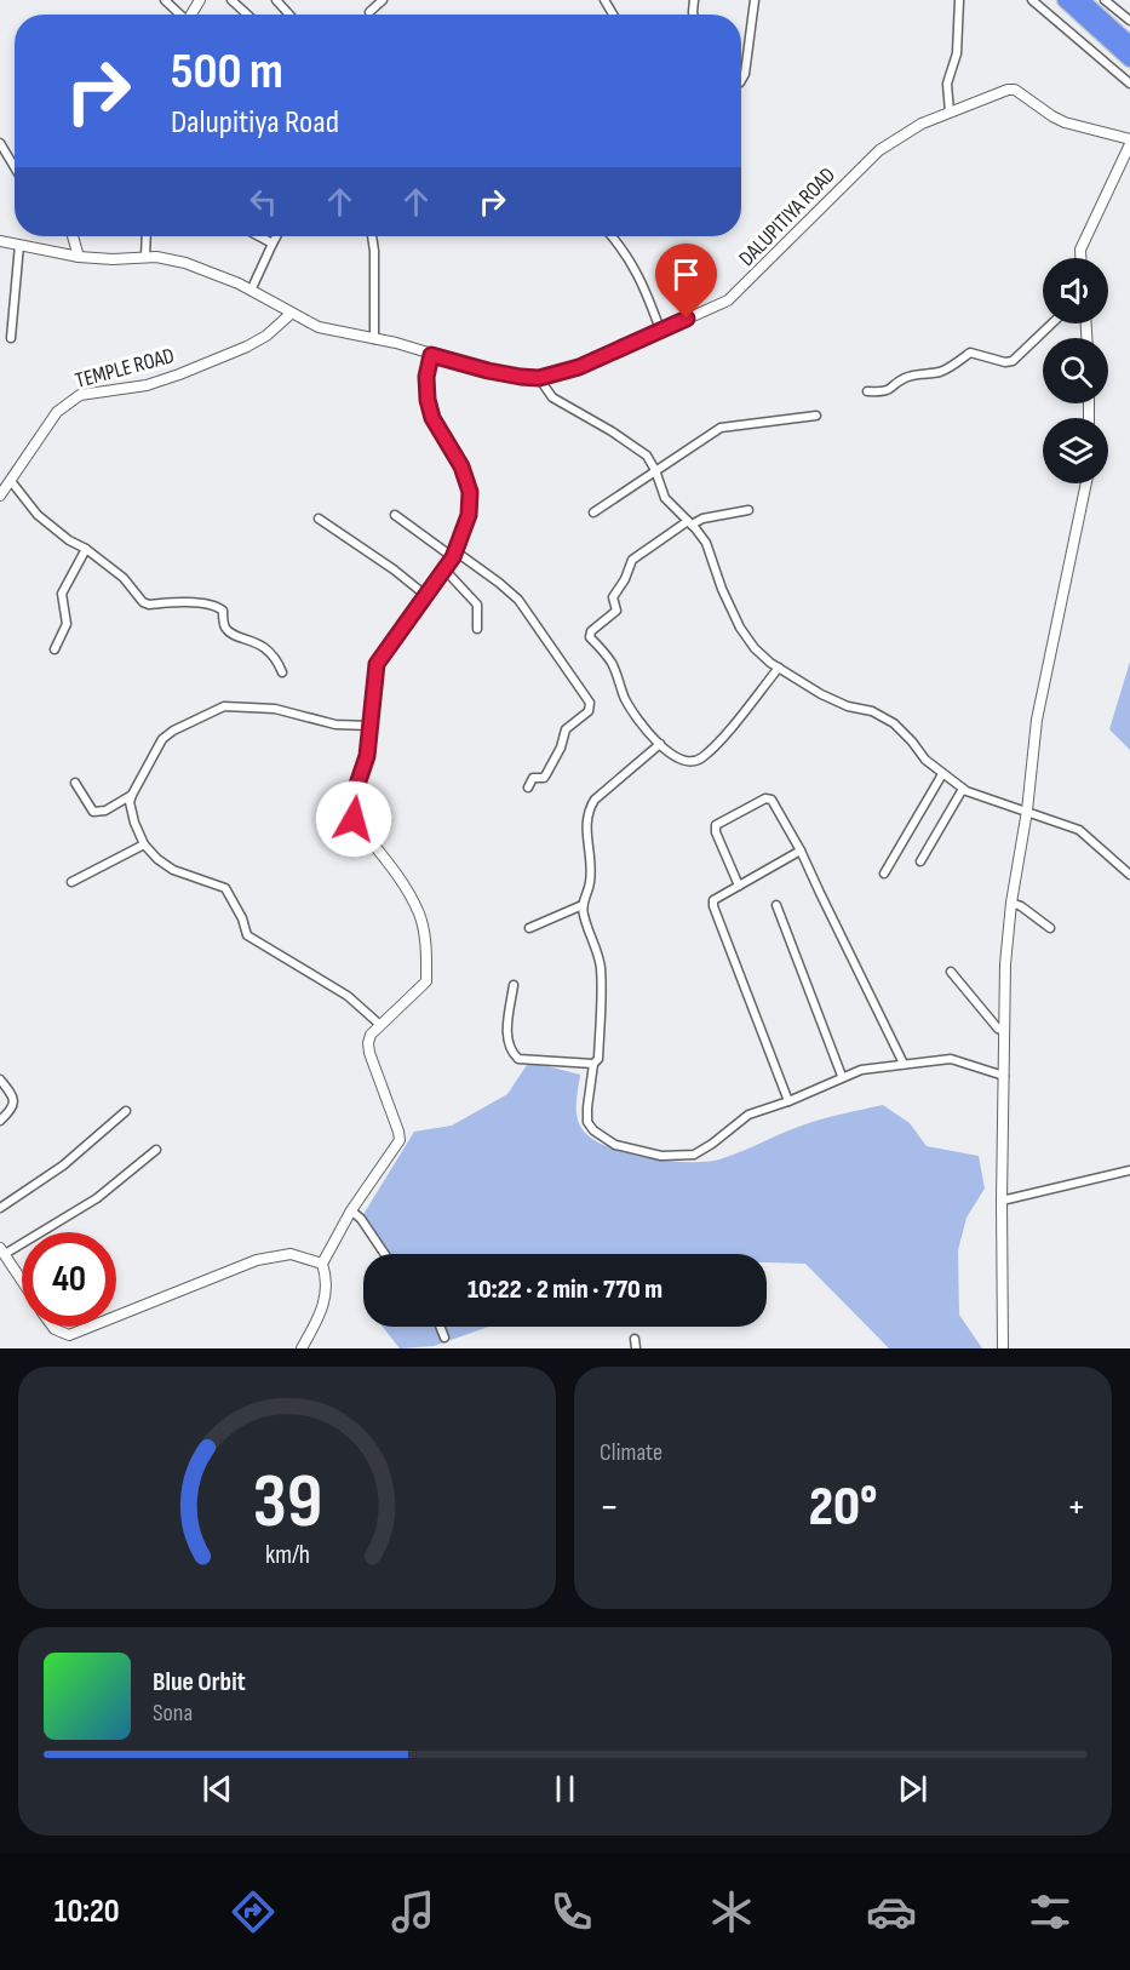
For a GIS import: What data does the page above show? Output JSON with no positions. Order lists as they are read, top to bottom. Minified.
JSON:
{"streets":{"street":["DALUPITIYA ROAD","TEMPLE ROAD"]},"crossings":[["DALUPITIYA ROAD","TEMPLE ROAD"]],"page":{"turn":["500 m","Dalupitiya Road"],"limit":"40","trip":"10:22 · 2 min · 770 m","tile":"Climate","heat":["−","20°","+"],"song":["Blue Orbit","Sona"],"tabs":"10:20","gauge":["39","km/h"]}}
